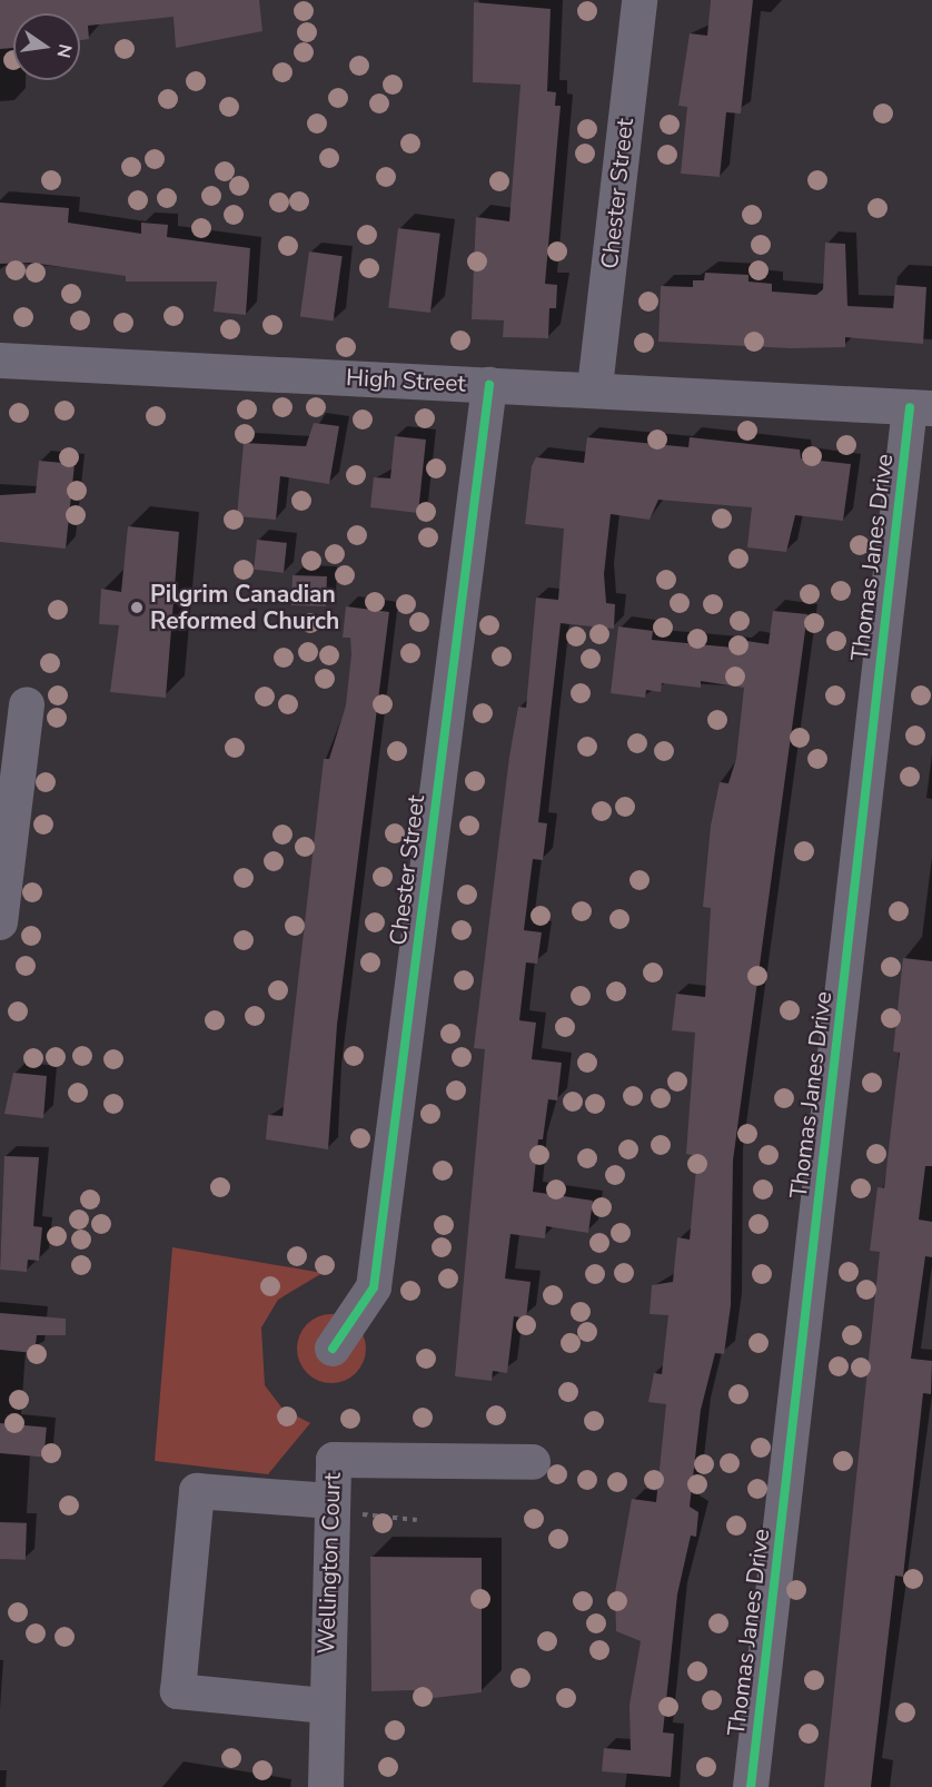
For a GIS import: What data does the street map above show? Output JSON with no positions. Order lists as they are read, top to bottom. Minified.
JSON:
{"streets":{"street":["Chester Street","High Street","Thomas Janes Drive","Wellington Court"]},"crossings":[["Chester Street","High Street"],["High Street","Thomas Janes Drive"]],"places":["Pilgrim Canadian Reformed Church"],"north":"right"}
